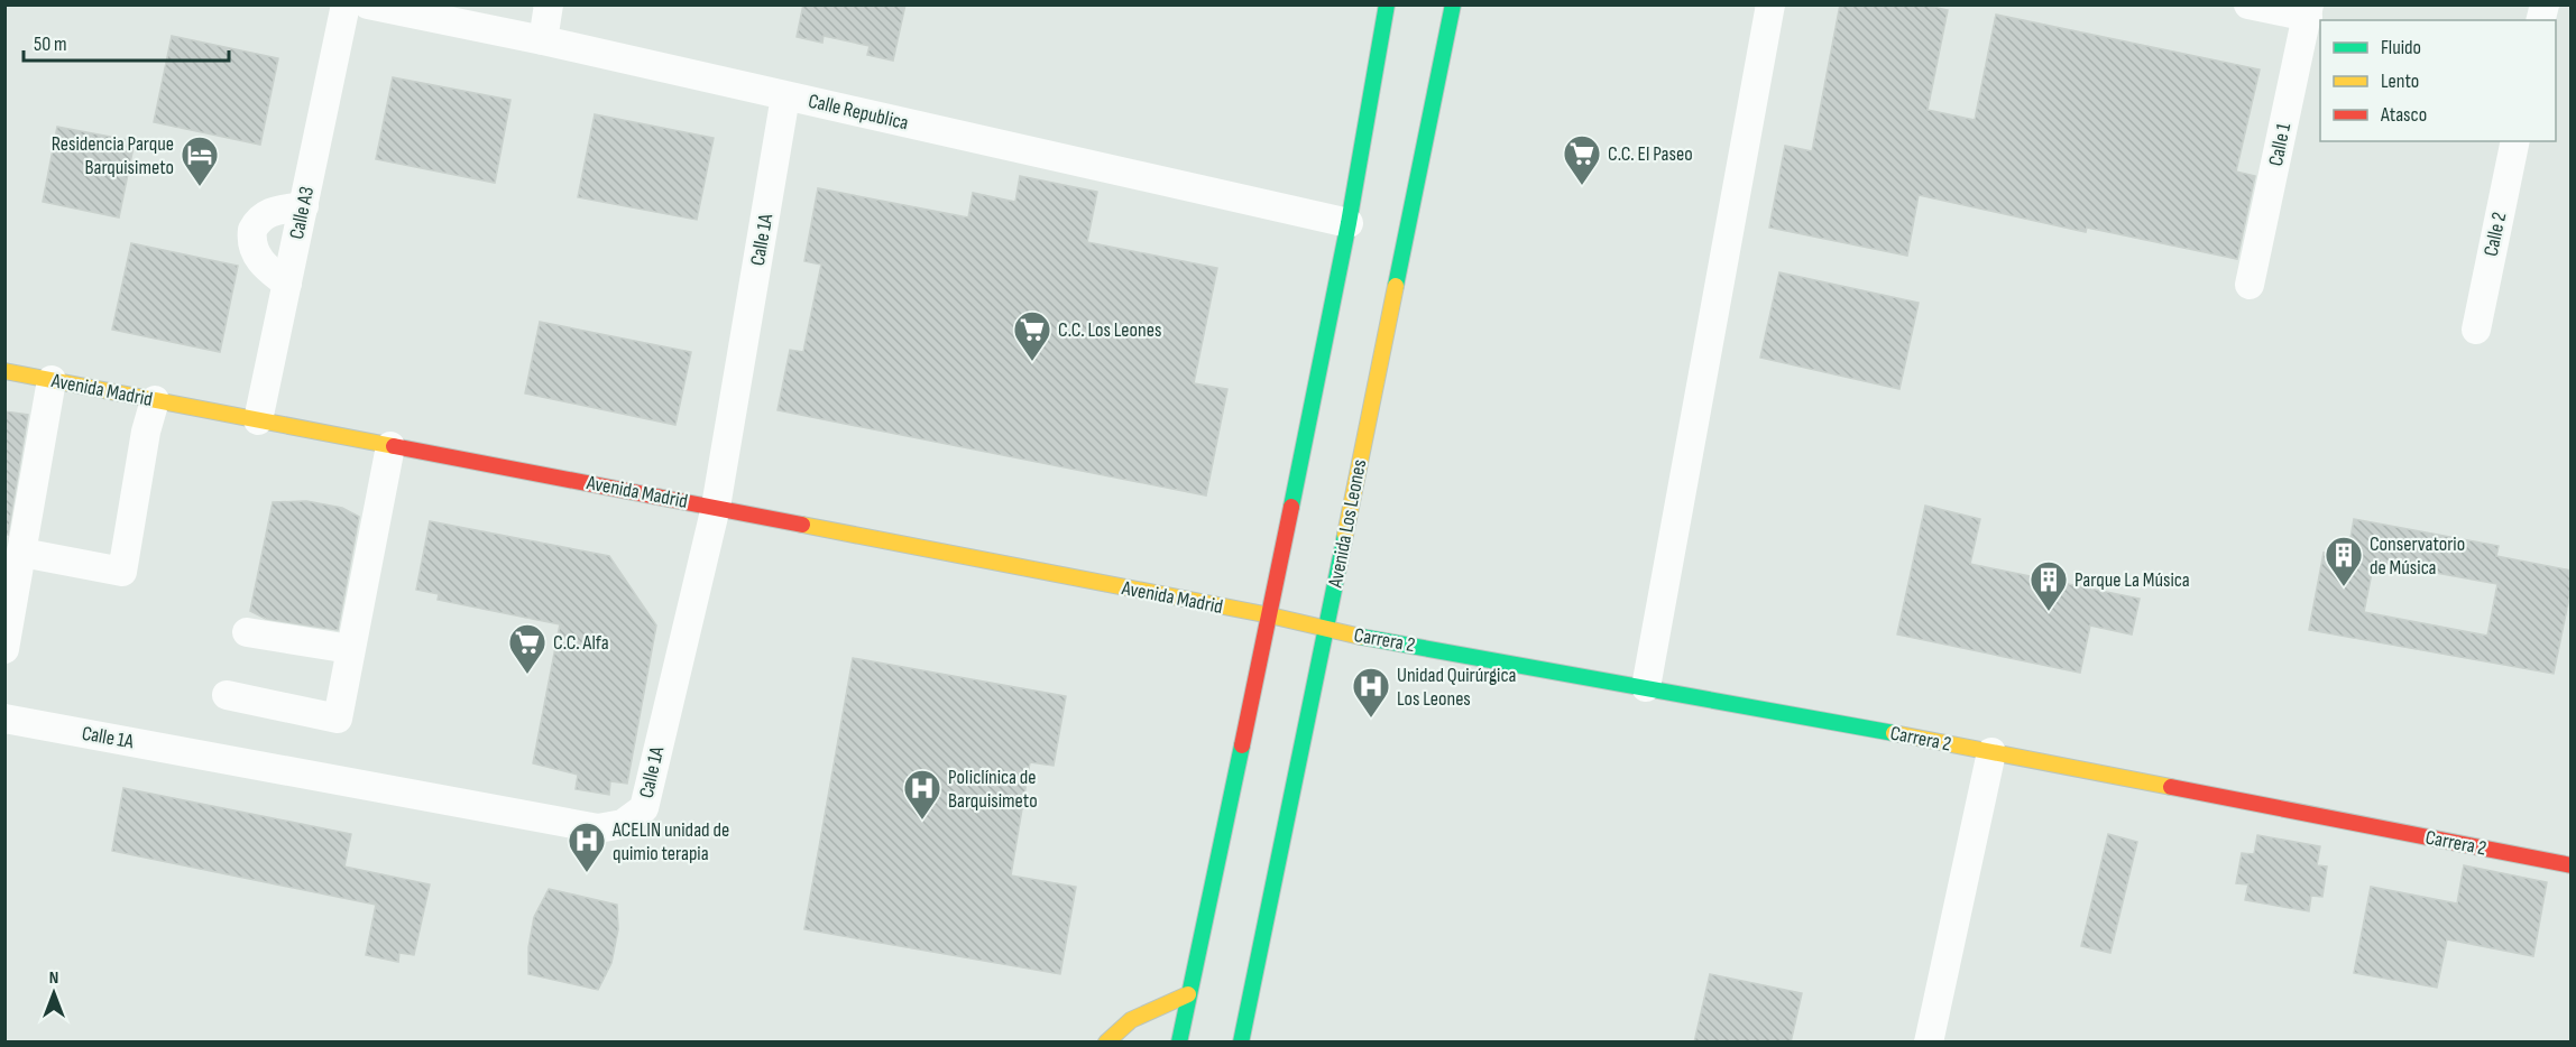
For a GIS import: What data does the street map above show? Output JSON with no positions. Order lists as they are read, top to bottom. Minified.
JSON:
{"streets":{"street":["Calle Republica","Calle 1","Calle A3","Calle 2","Calle 1A","Avenida Madrid","Avenida Los Leones","Carrera 2"]},"crossings":[["Calle Republica","Calle 1A"],["Calle A3","Avenida Madrid"],["Calle 1A","Avenida Madrid"],["Avenida Madrid","Carrera 2"],["Avenida Los Leones","Carrera 2"]],"places":{"supermarket":["C.C. El Paseo","C.C. Los Leones","C.C. Alfa"],"hotel":["Residencia Parque Barquisimeto"],"building":["Conservatorio de Música","Parque La Música"],"hospital":["Unidad Quirúrgica Los Leones","Policlínica de Barquisimeto","ACELIN unidad de quimio terapia"]},"legend":["Fluido","Lento","Atasco"],"scale_bar":"50 m","north":"top"}
